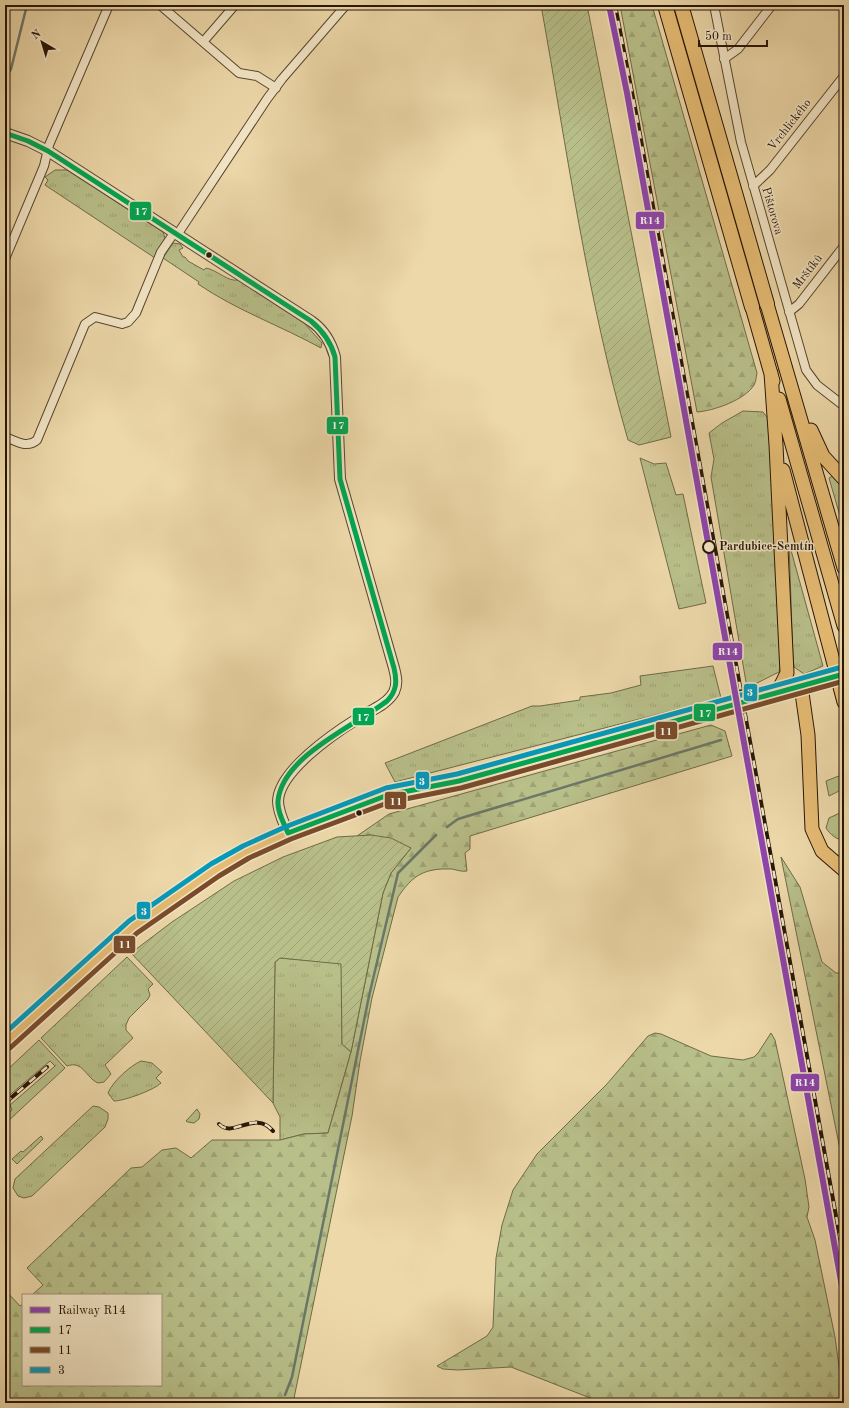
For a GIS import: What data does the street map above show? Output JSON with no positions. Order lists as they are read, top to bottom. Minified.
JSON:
{"streets":{"street":["Vrchlického","Pištorova","Mrštíků"]},"crossings":[["Vrchlického","Pištorova"],["Pištorova","Mrštíků"]],"places":["Pardubice-Semtín"],"lines":["rail line R14","transit line 17","transit line 3","transit line 11"],"legend":["Railway R14","17","11","3"],"scale_bar":"50 m","north":"top left"}
